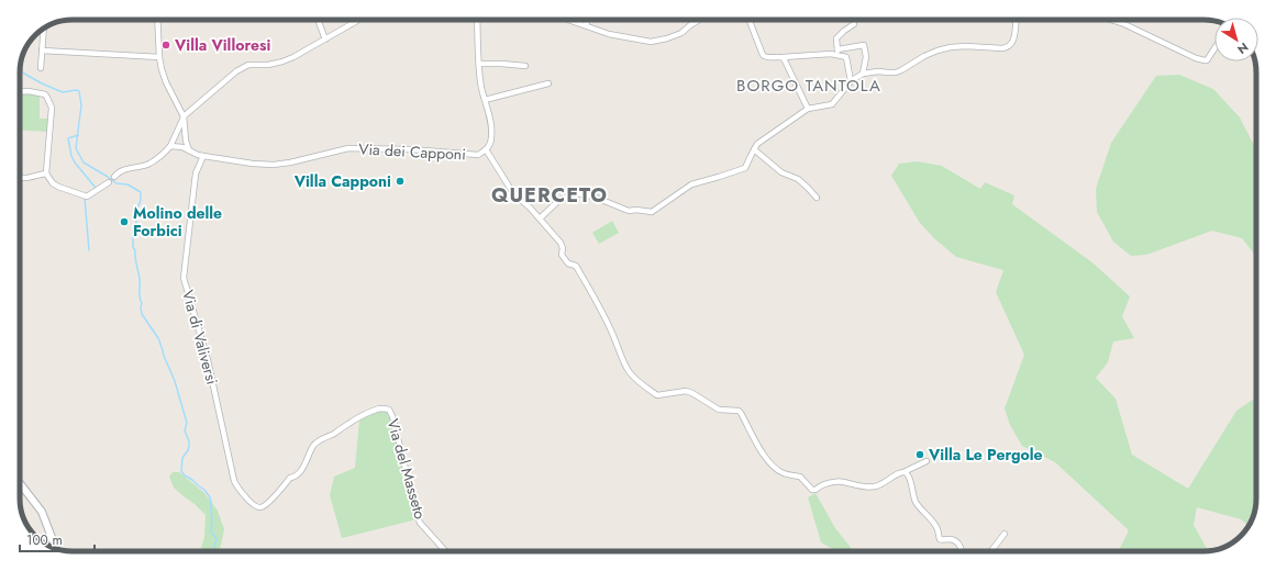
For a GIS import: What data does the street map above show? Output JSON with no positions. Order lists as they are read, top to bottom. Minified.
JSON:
{"streets":{"street":["Via dei Capponi","Via di Valiversi","Via del Masseto"]},"crossings":[["Via dei Capponi","Via di Valiversi"],["Via di Valiversi","Via del Masseto"]],"districts":["BORGO TANTOLA","QUERCETO"],"places":["Villa Villoresi","Villa Capponi","Molino delle Forbici","Villa Le Pergole"],"scale_bar":"100 m","north":"bottom right"}
